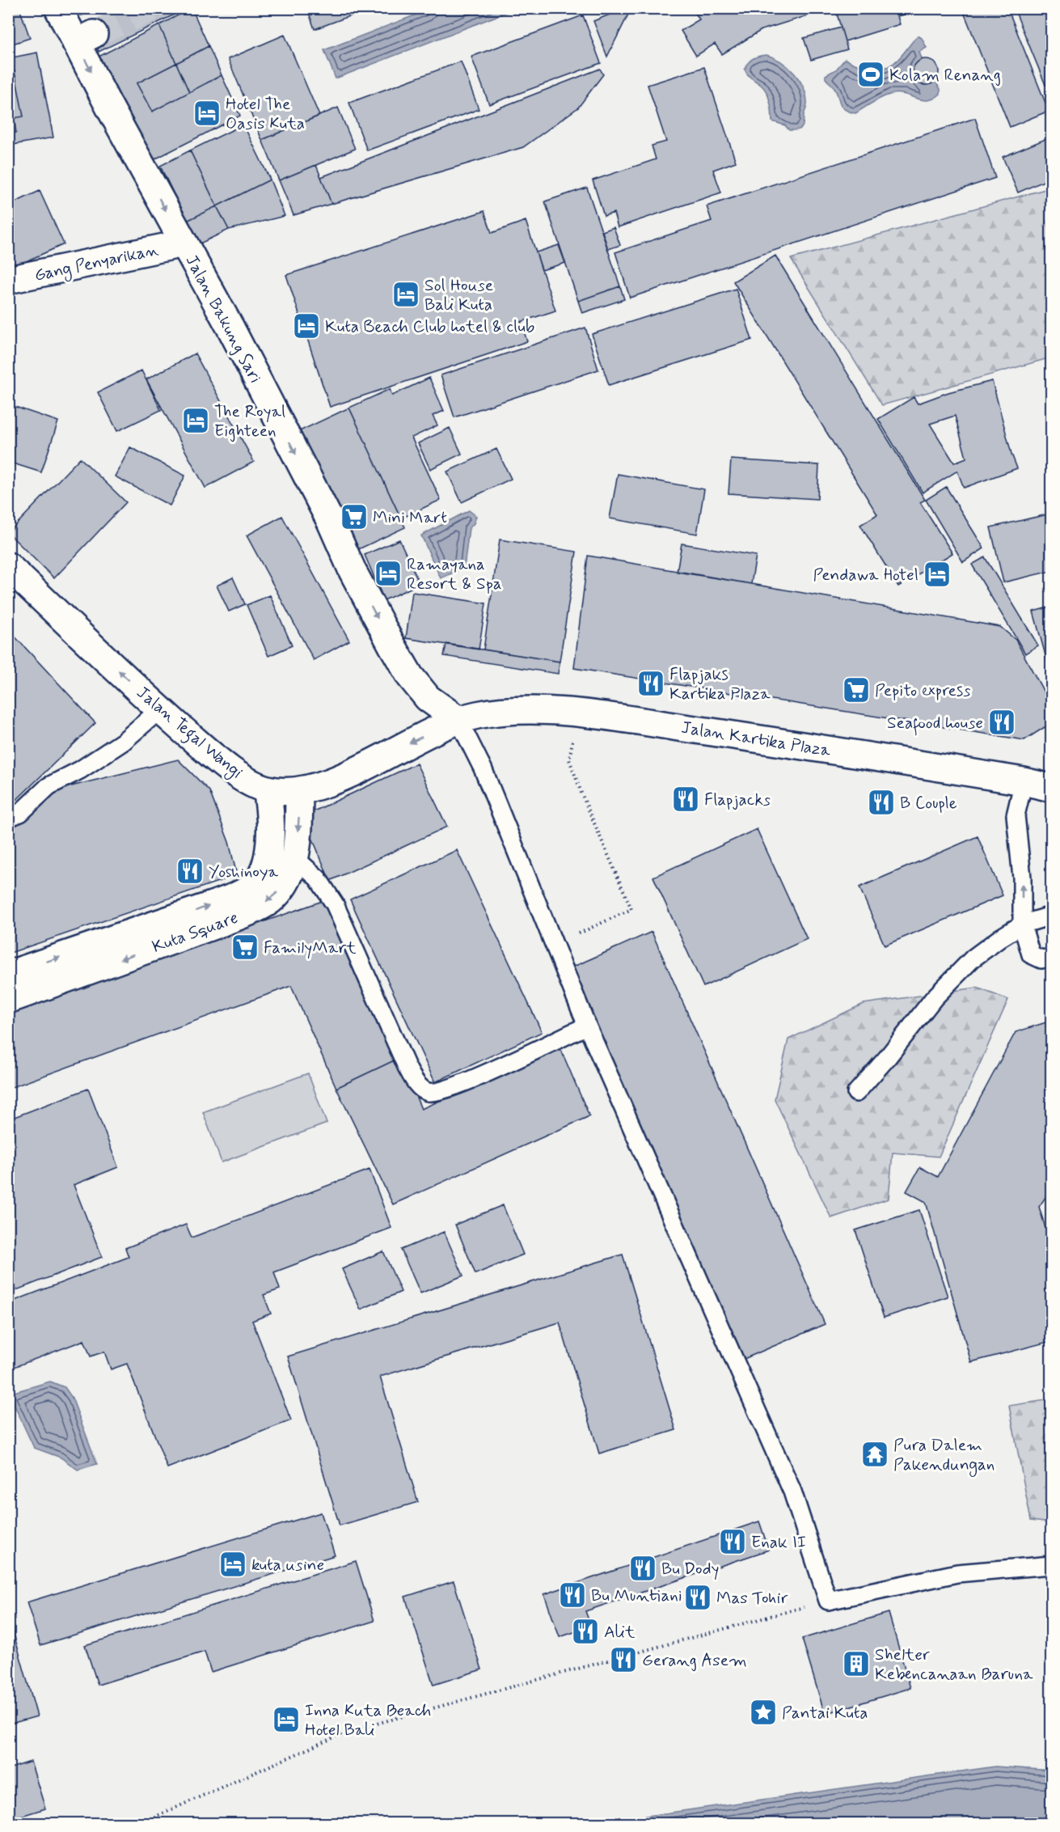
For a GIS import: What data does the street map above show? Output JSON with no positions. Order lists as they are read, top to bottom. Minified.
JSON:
{"streets":{"main road":["Gang Penyarikan","Jalan Bakung Sari","Jalan Tegal Wangi","Jalan Kartika Plaza","Kuta Square"]},"crossings":[["Gang Penyarikan","Jalan Bakung Sari"],["Jalan Bakung Sari","Jalan Tegal Wangi"],["Jalan Bakung Sari","Jalan Kartika Plaza"],["Jalan Tegal Wangi","Jalan Kartika Plaza"],["Jalan Tegal Wangi","Kuta Square"]],"one_way":["Jalan Bakung Sari","Jalan Tegal Wangi"],"places":{"sports":["Kolam Renang"],"hotel":["Hotel The Oasis Kuta","Sol House Bali Kuta","Kuta Beach Club hotel & club","The Royal Eighteen","Ramayana Resort & Spa","Pendawa Hotel","kuta usine","Inna Kuta Beach Hotel Bali"],"supermarket":["Mini Mart","Pepito express","FamilyMart"],"restaurant":["Flapjaks Kartika Plaza","Seafood house","Flapjacks","B Couple","Yoshinoya","Enak II","Bu Dody","Bu Muntiani","Mas Tohir","Alit","Gerang Asem"],"temple":["Pura Dalem Pakendungan"],"building":["Shelter Kebencanaan Baruna"],"place":["Pantai Kuta"]}}
